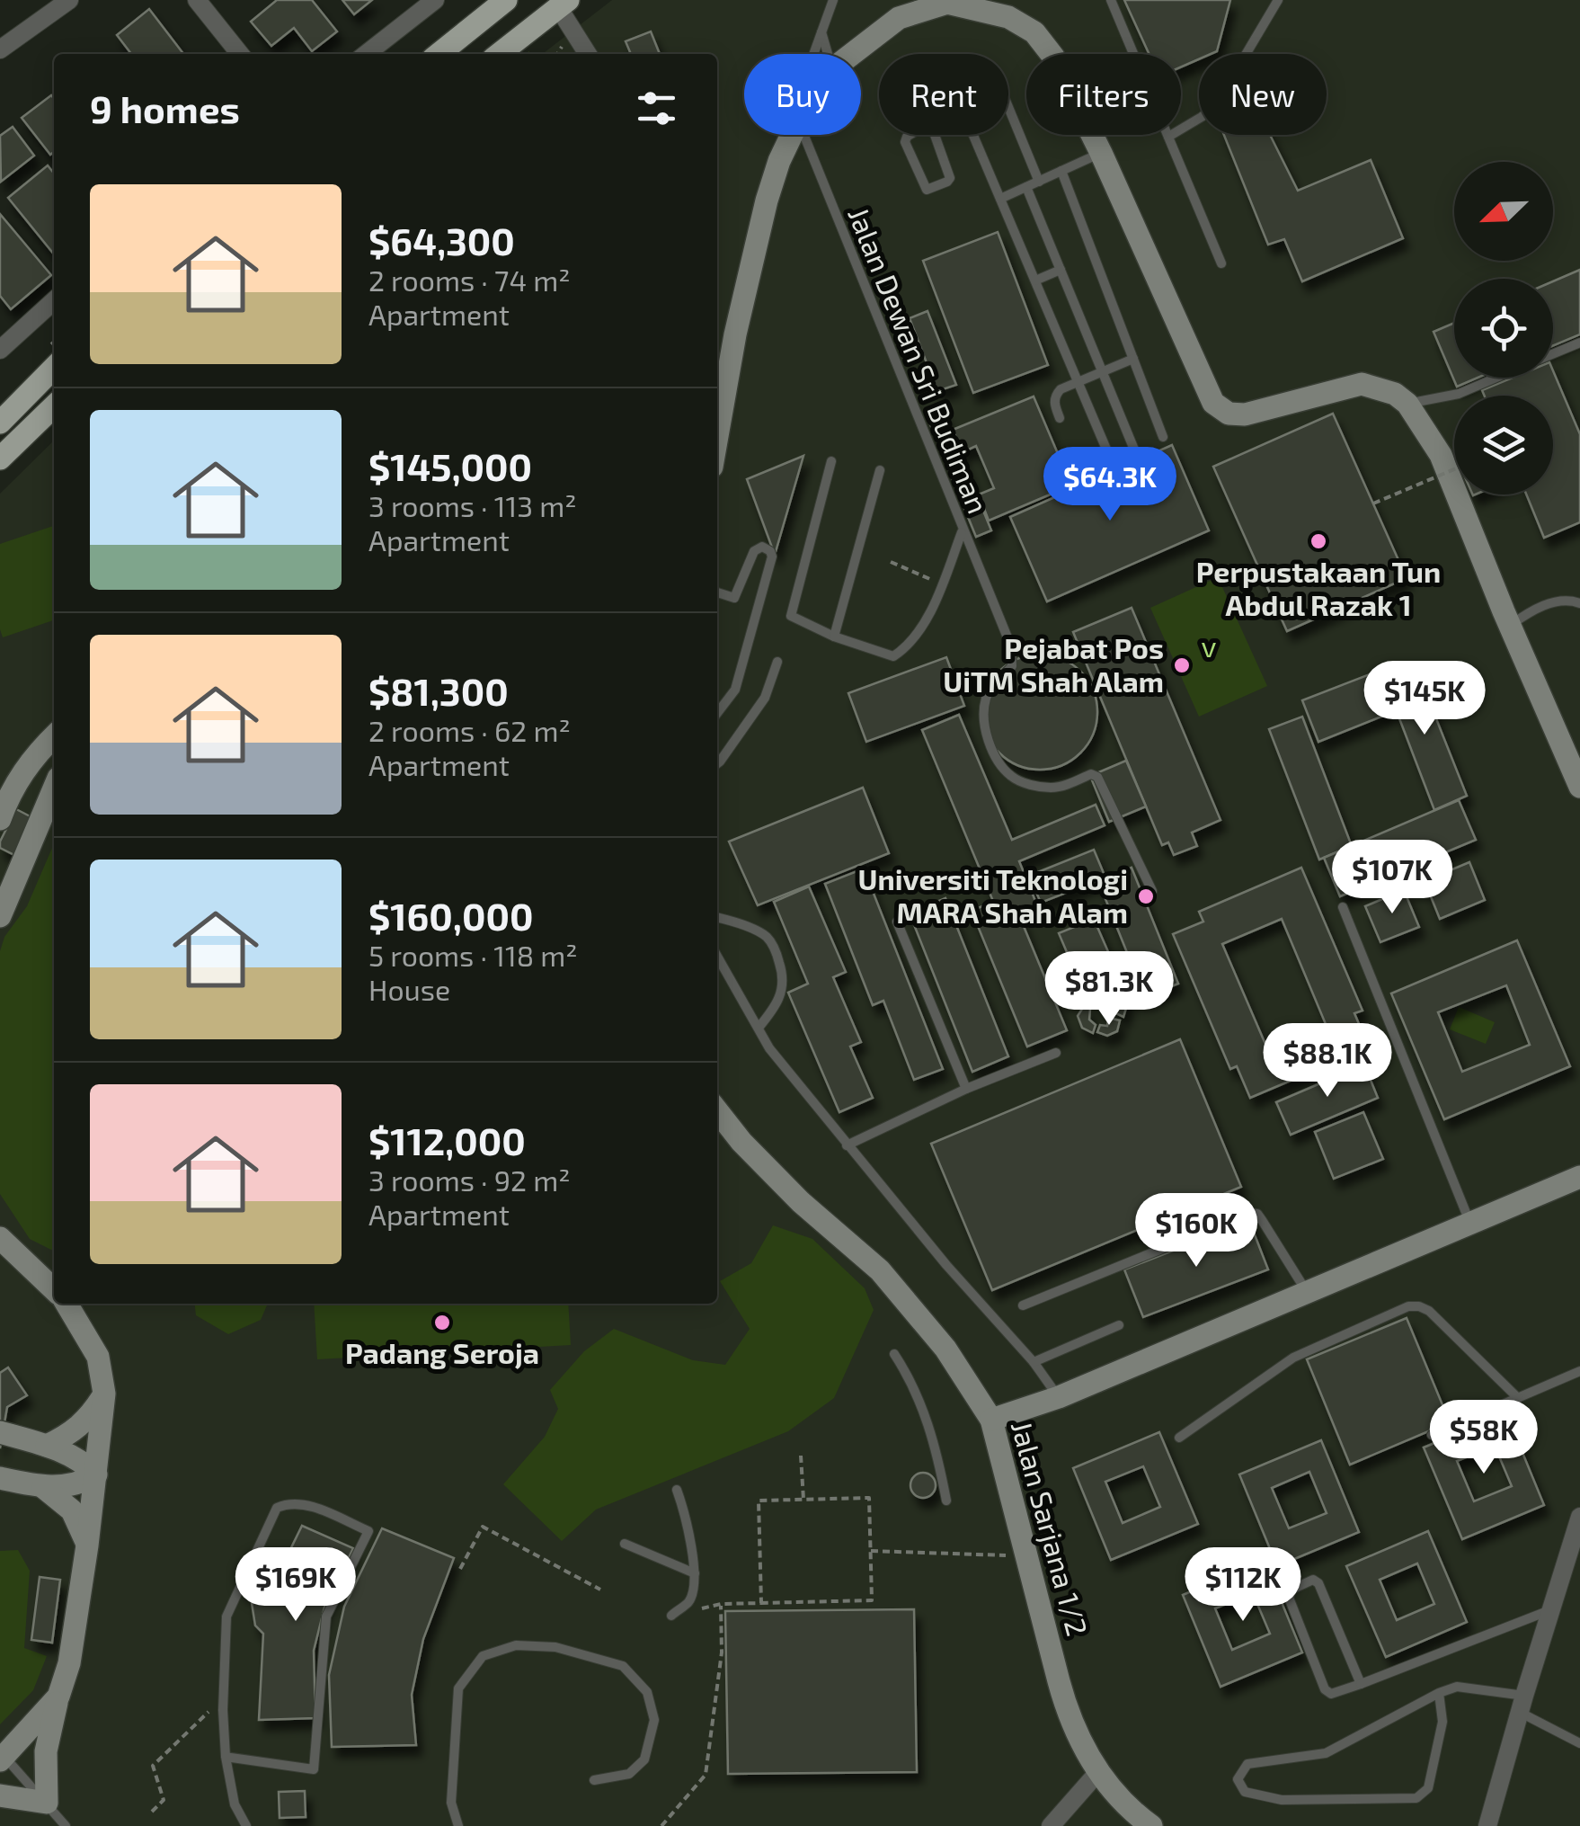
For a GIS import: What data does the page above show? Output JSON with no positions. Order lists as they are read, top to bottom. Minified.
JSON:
{"streets":{"street":["Jalan Sarjana 1/2"],"lane":["Jalan Dewan Sri Budiman"]},"parks":["v"],"places":["Perpustakaan Tun Abdul Razak 1","Pejabat Pos UiTM Shah Alam","Universiti Teknologi MARA Shah Alam","Padang Seroja"],"north":"bottom left","page":{"chip":["Buy","Rent","Filters","New"],"heading":"9 homes","list":[{"name":"$64,300","note":"2 rooms · 74 m² · Apartment"},{"name":"$145,000","note":"3 rooms · 113 m² · Apartment"},{"name":"$81,300","note":"2 rooms · 62 m² · Apartment"},{"name":"$160,000","note":"5 rooms · 118 m² · House"},{"name":"$112,000","note":"3 rooms · 92 m² · Apartment"}],"price":["$64.3K","$145K","$107K","$81.3K","$88.1K","$160K","$58K","$169K","$112K"]}}
